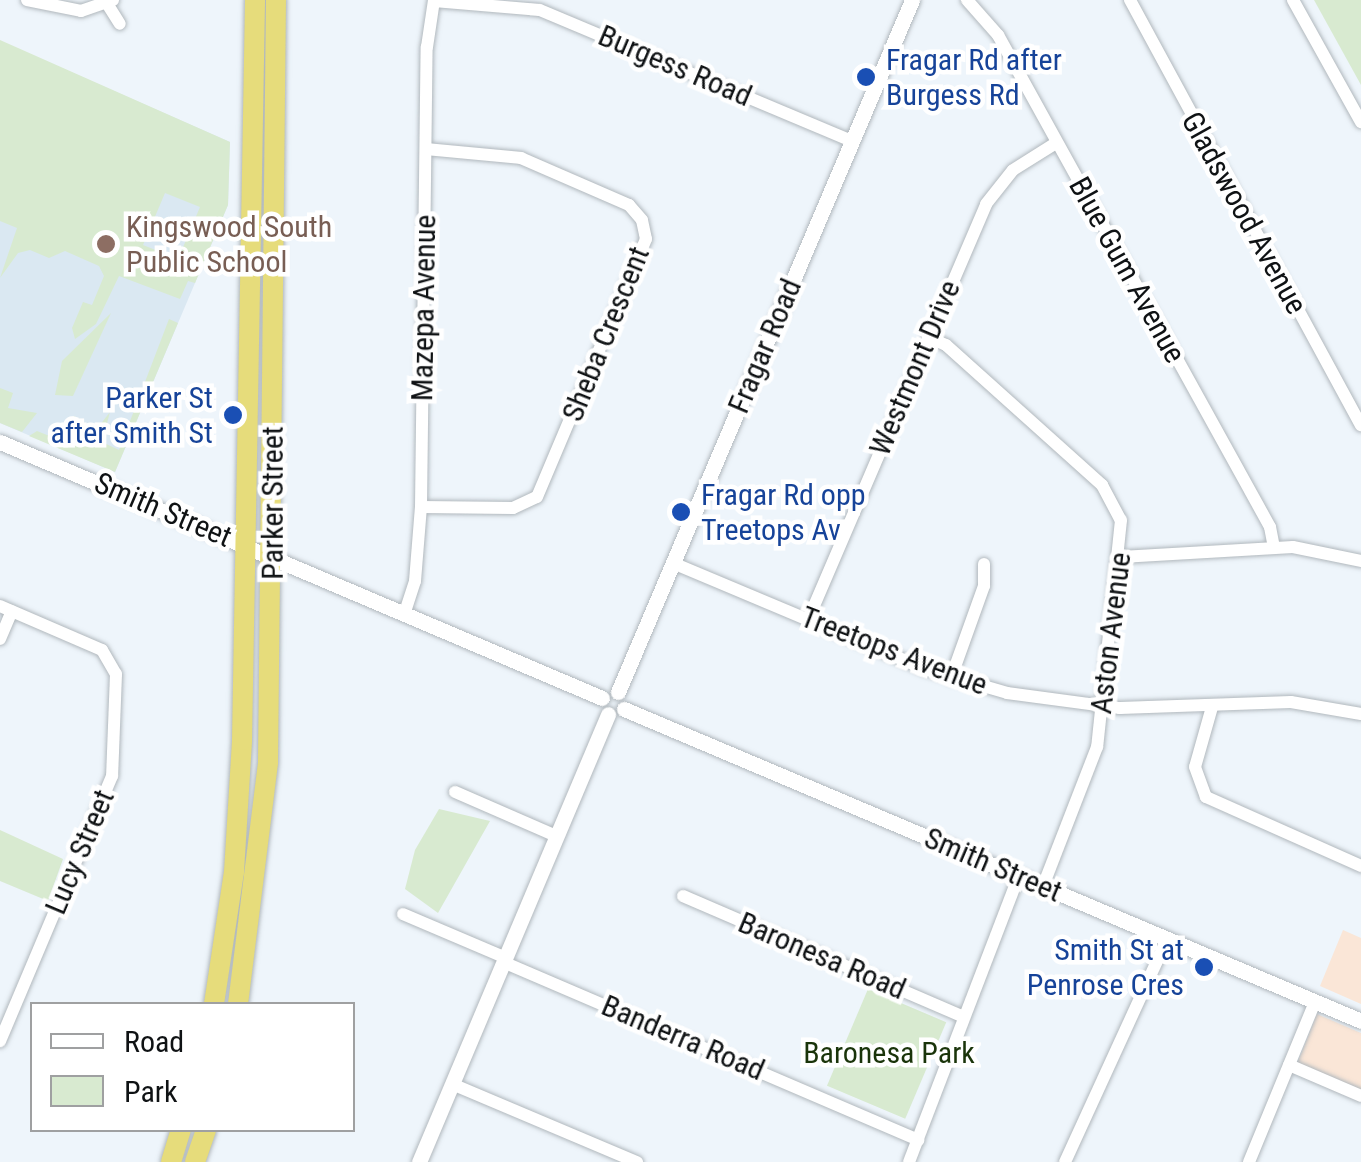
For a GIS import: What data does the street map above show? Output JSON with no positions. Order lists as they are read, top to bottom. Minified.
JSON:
{"streets":{"highway":["Parker Street"],"street":["Burgess Road","Gladswood Avenue","Blue Gum Avenue","Mazepa Avenue","Sheba Crescent","Fragar Road","Westmont Drive","Smith Street","Aston Avenue","Treetops Avenue","Lucy Street","Baronesa Road","Banderra Road"]},"crossings":[["Burgess Road","Mazepa Avenue"],["Burgess Road","Fragar Road"],["Blue Gum Avenue","Westmont Drive"],["Mazepa Avenue","Sheba Crescent"],["Mazepa Avenue","Smith Street"],["Fragar Road","Smith Street"],["Fragar Road","Treetops Avenue"],["Westmont Drive","Aston Avenue"],["Westmont Drive","Treetops Avenue"],["Parker Street","Smith Street"],["Smith Street","Aston Avenue"],["Aston Avenue","Treetops Avenue"]],"parks":["Baronesa Park"],"places":["Fragar Rd after Burgess Rd","Kingswood South Public School","Parker St after Smith St","Fragar Rd opp Treetops Av","Smith St at Penrose Cres"],"legend":["Road","Park"]}
